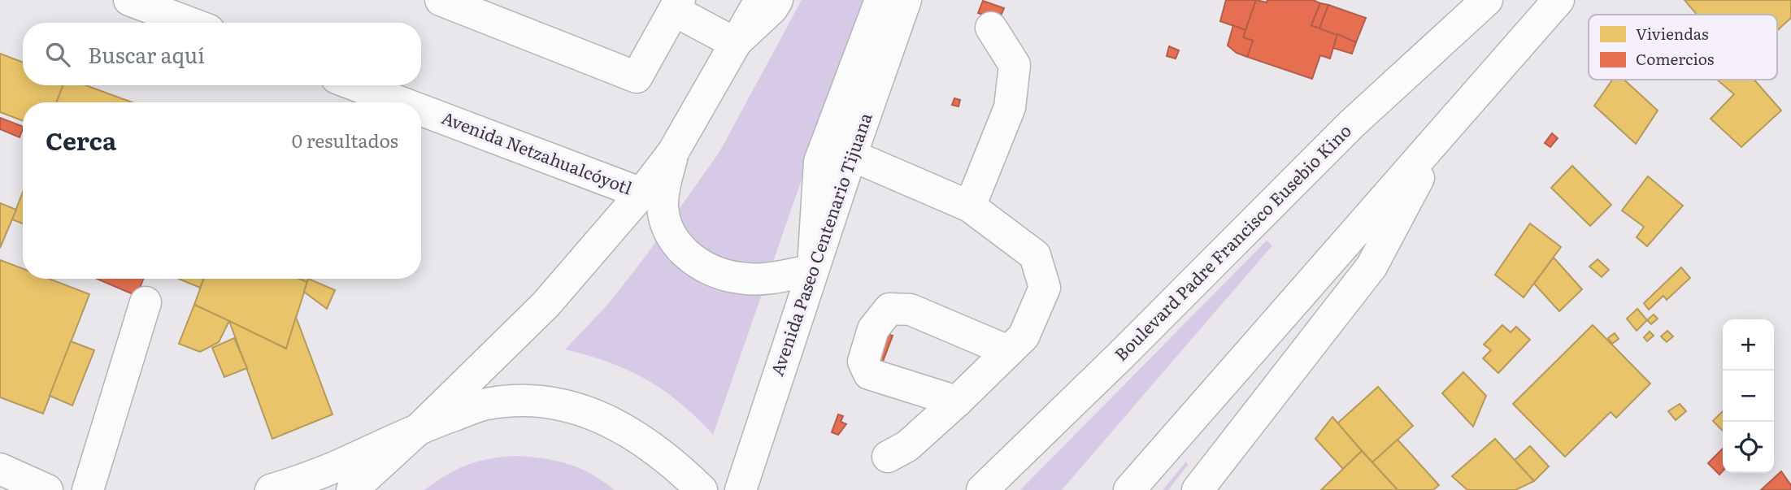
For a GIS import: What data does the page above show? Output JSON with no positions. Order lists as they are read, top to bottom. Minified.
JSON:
{"streets":{"main road":["Avenida Netzahualcóyotl","Boulevard Padre Francisco Eusebio Kino","Avenida Paseo Centenario Tijuana"]},"legend":["Viviendas","Comercios"],"page":{"search":"Buscar aquí","heading":["Cerca","0 resultados"],"map_buttons":["+","−"]}}
